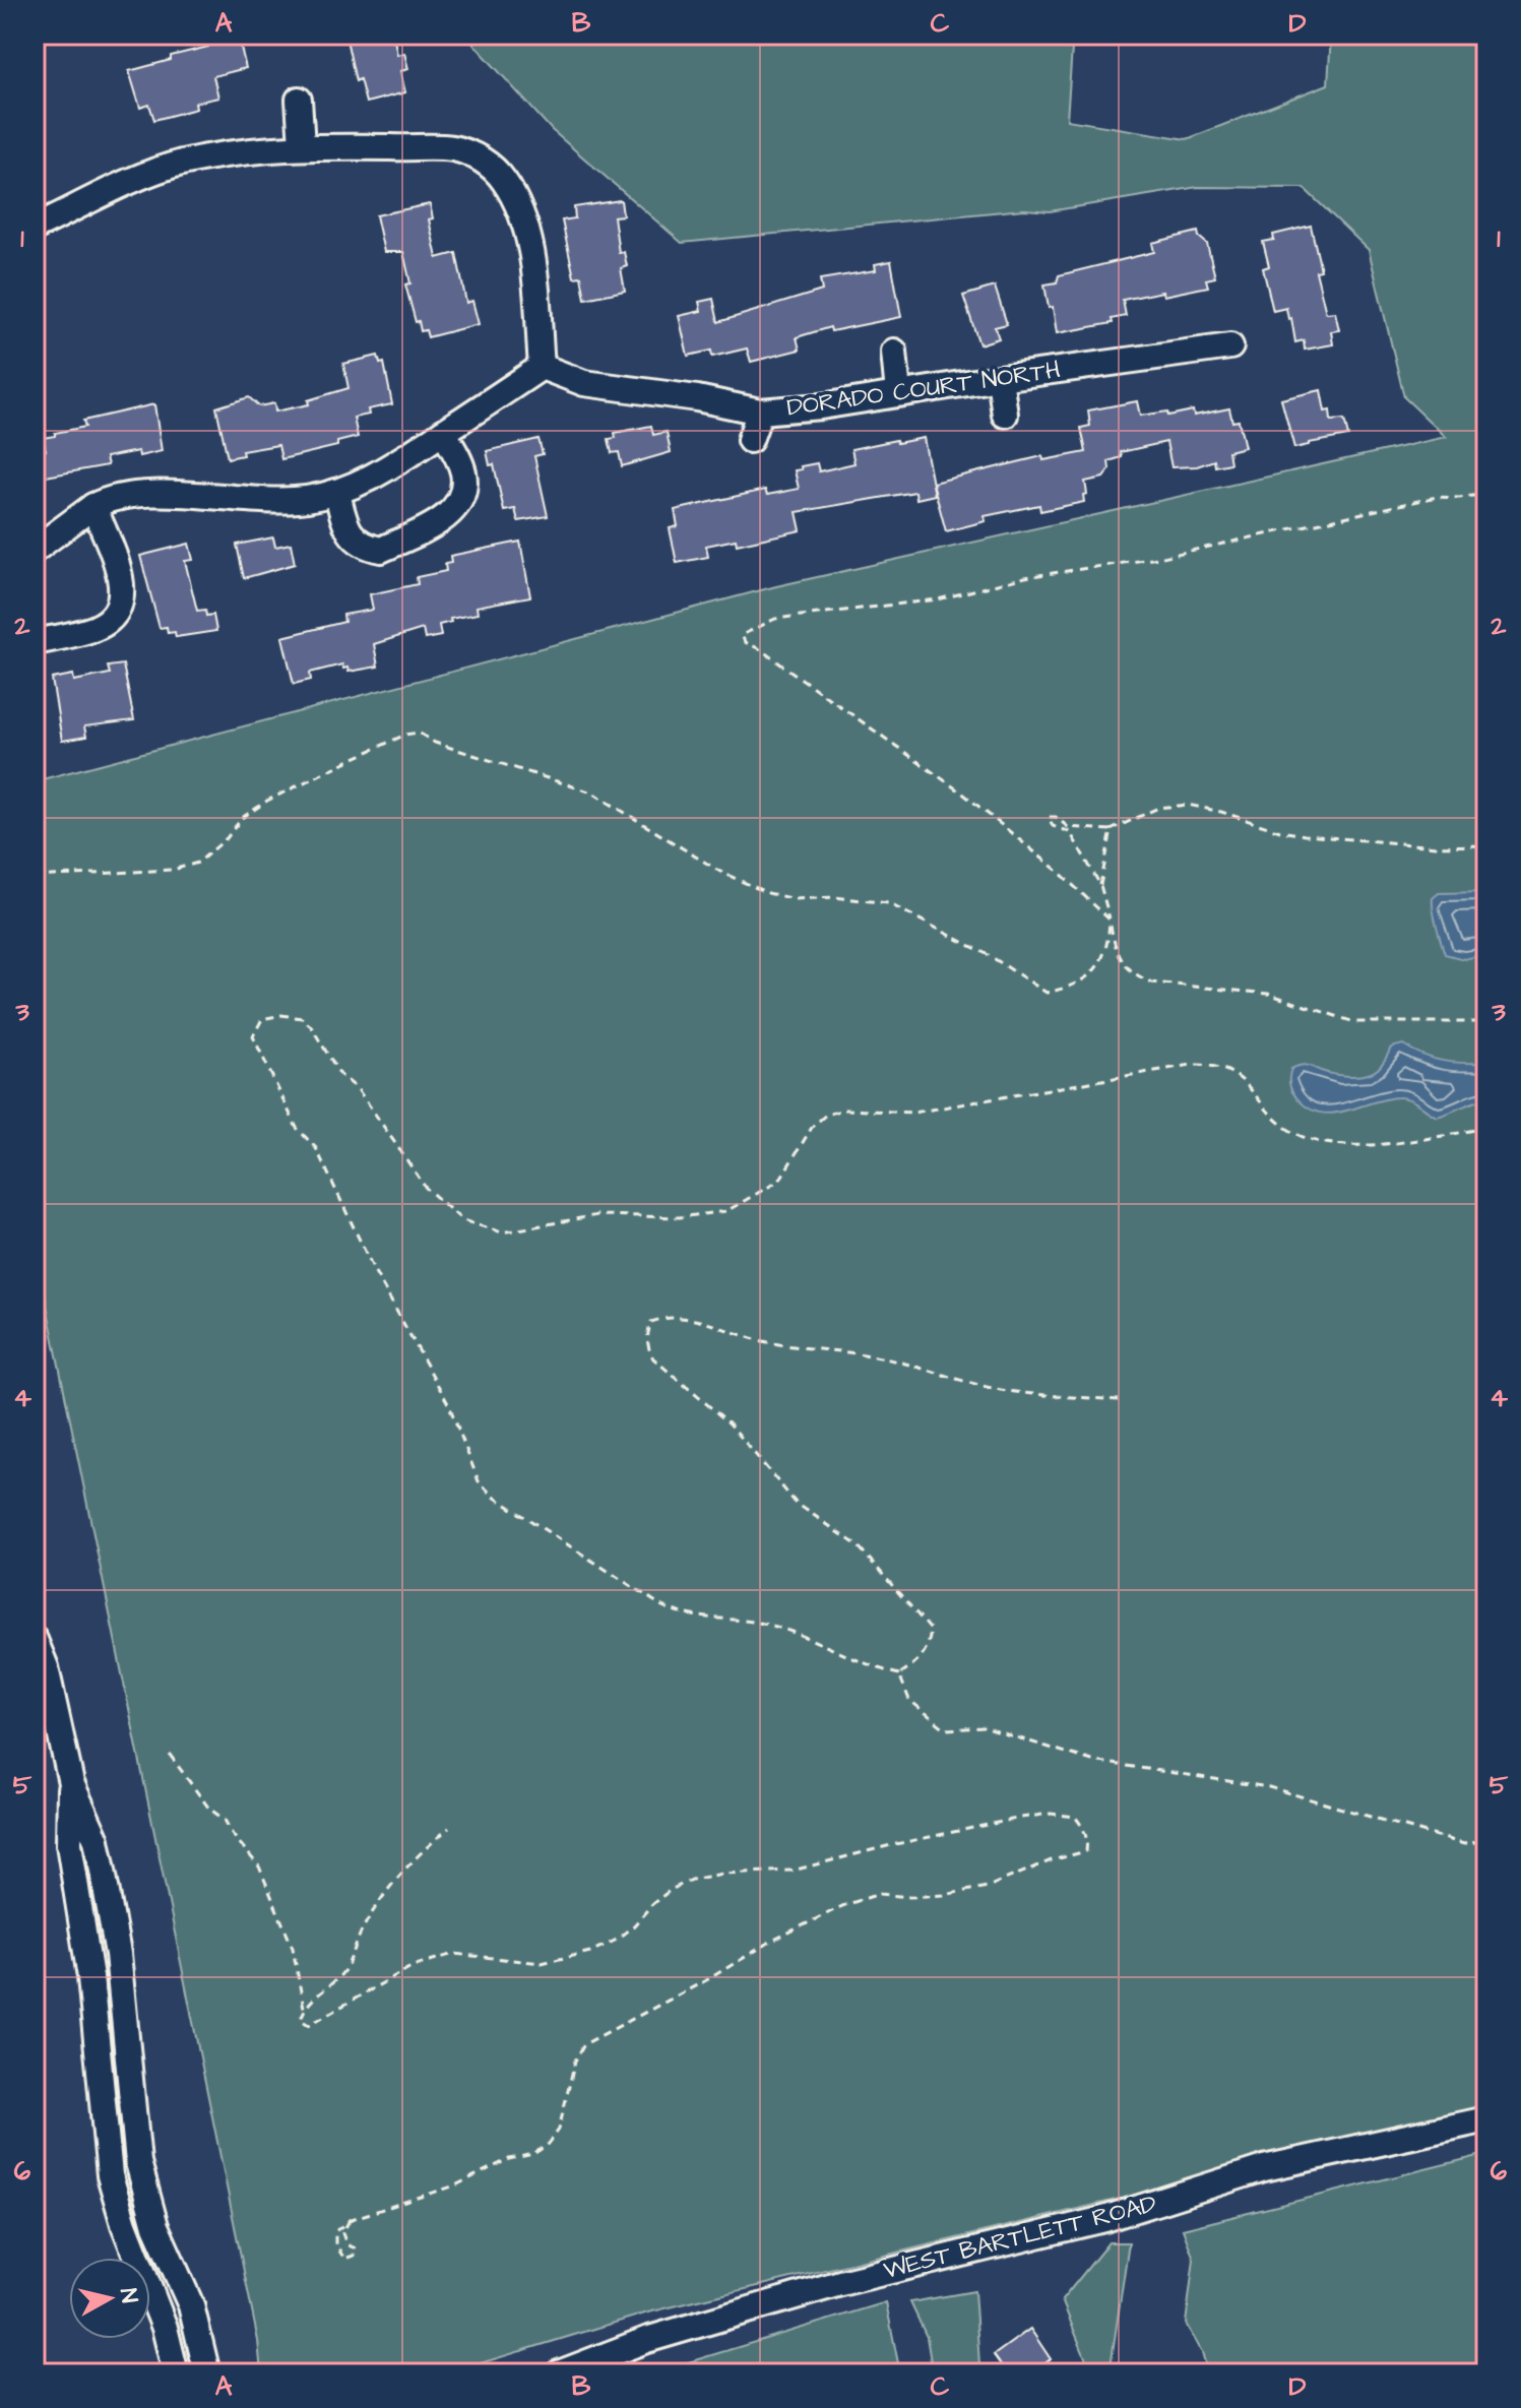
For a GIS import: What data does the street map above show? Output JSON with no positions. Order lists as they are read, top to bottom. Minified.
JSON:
{"streets":{"street":["DORADO COURT NORTH","WEST BARTLETT ROAD"]},"north":"right","grid":{"columns":["A","B","C","D"],"rows":["1","2","3","4","5","6"]}}
